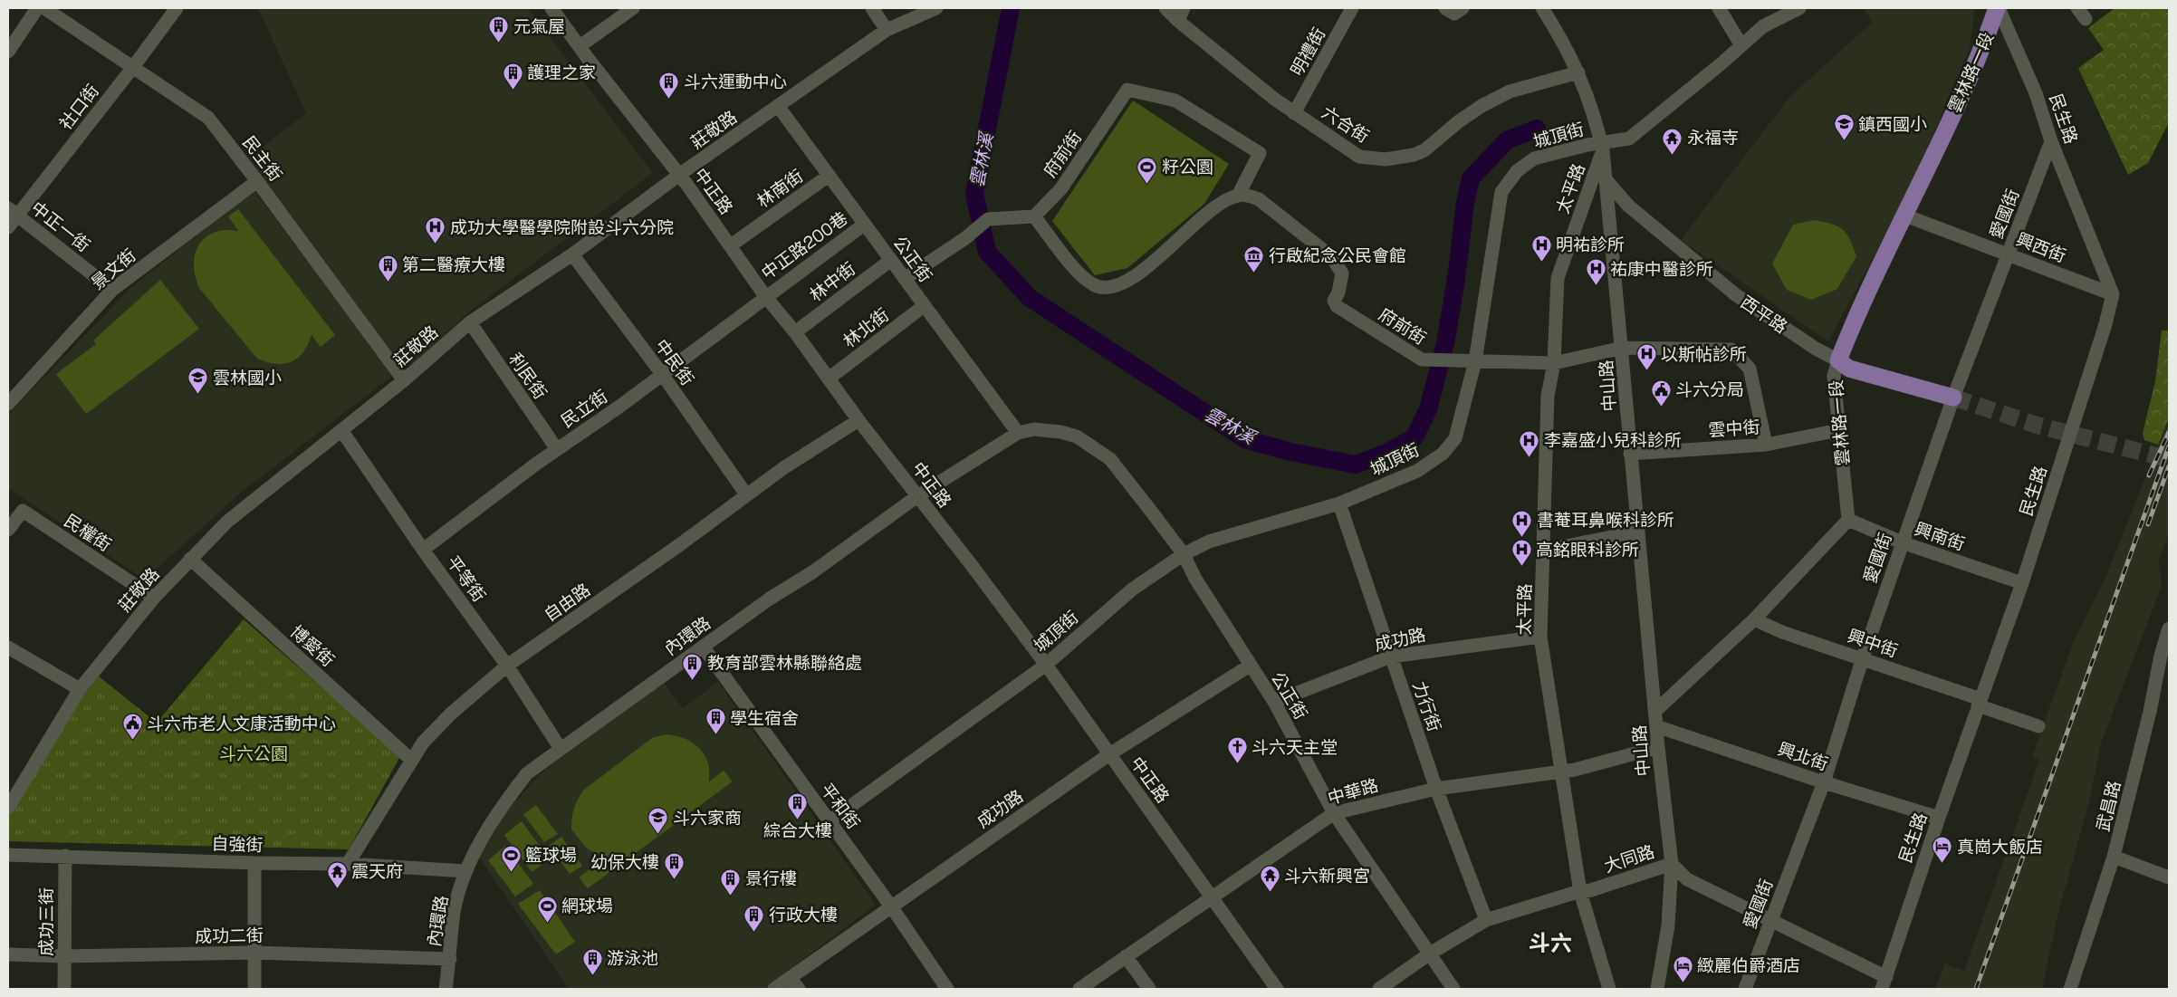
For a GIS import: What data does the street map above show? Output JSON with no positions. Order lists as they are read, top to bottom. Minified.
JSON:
{"streets":{"main road":["雲林路一段","西平路"],"street":["明禮街","社口街","民生路","六合街","莊敬路","城頂街","府前街","民主街","林南街","太平路","中正路","愛國街","中正一街","中正路200巷","興西街","公正街","景文街","林中街","林北街","中民街","利民街","中山路","民立街","雲中街","民權街","興南街","平等街","自由路","內環路","成功路","興中街","博愛街","力行街","興北街","中華路","平和街","武昌路","自強街","大同路","成功三街","成功二街"]},"crossings":[["明禮街","六合街"],["雲林路一段","民生路"],["雲林路一段","興西街"],["雲林路一段","西平路"],["雲林路一段","雲中街"],["雲林路一段","興南街"],["社口街","民主街"],["社口街","中正一街"],["民生路","愛國街"],["民生路","興西街"],["民生路","興南街"],["民生路","興中街"],["民生路","興北街"],["民生路","大同路"],["六合街","中山路"],["莊敬路","民主街"],["莊敬路","中正路"],["莊敬路","公正街"],["莊敬路","中民街"],["莊敬路","利民街"],["莊敬路","民權街"],["莊敬路","平等街"],["莊敬路","博愛街"],["城頂街","府前街"],["城頂街","太平路"],["城頂街","中正路"],["城頂街","公正街"],["城頂街","中山路"],["城頂街","力行街"],["城頂街","平和街"],["府前街","太平路"],["府前街","中山路"],["府前街","雲中街"],["民主街","景文街"],["林南街","中正路"],["林南街","公正街"],["太平路","中山路"],["太平路","成功路"],["太平路","中華路"],["太平路","大同路"],["中正路","中正路200巷"],["中正路","林中街"],["中正路","林北街"],["中正路","民立街"],["中正路","自由路"],["中正路","內環路"],["中正路","成功路"],["中正路","中華路"],["愛國街","興西街"],["愛國街","西平路"],["愛國街","興南街"],["愛國街","興中街"],["愛國街","興北街"],["愛國街","大同路"],["中正一街","景文街"],["中正路200巷","公正街"],["中正路200巷","民立街"],["公正街","林中街"],["公正街","林北街"],["公正街","內環路"],["公正街","成功路"],["公正街","中華路"],["公正街","大同路"],["西平路","中山路"],["中民街","民立街"],["中民街","自由路"],["利民街","民立街"],["中山路","雲中街"],["中山路","興北街"],["中山路","中華路"],["中山路","大同路"],["民立街","平等街"],["平等街","自由路"],["平等街","內環路"],["自由路","博愛街"],["自由路","自強街"],["內環路","平和街"],["內環路","自強街"],["內環路","成功二街"],["成功路","力行街"],["成功路","平和街"],["力行街","中華路"],["力行街","大同路"],["自強街","成功三街"],["成功三街","成功二街"]],"districts":["斗六"],"water":["雲林溪"],"parks":["斗六公園"],"places":{"building":["元氣屋","護理之家","斗六運動中心","第二醫療大樓","教育部雲林縣聯絡處","學生宿舍","綜合大樓","幼保大樓","景行樓","行政大樓","游泳池"],"school or university":["鎮西國小","雲林國小","斗六家商"],"temple":["永福寺","震天府","斗六新興宮"],"sports":["籽公園","籃球場","網球場"],"hospital":["成功大學醫學院附設斗六分院","明祐診所","祐康中醫診所","以斯帖診所","李嘉盛小兒科診所","書菴耳鼻喉科診所","高銘眼科診所"],"museum":["行啟紀念公民會館"],"public building":["斗六分局","斗六市老人文康活動中心"],"church":["斗六天主堂"],"hotel":["真崗大飯店","緻麗伯爵酒店"]}}
